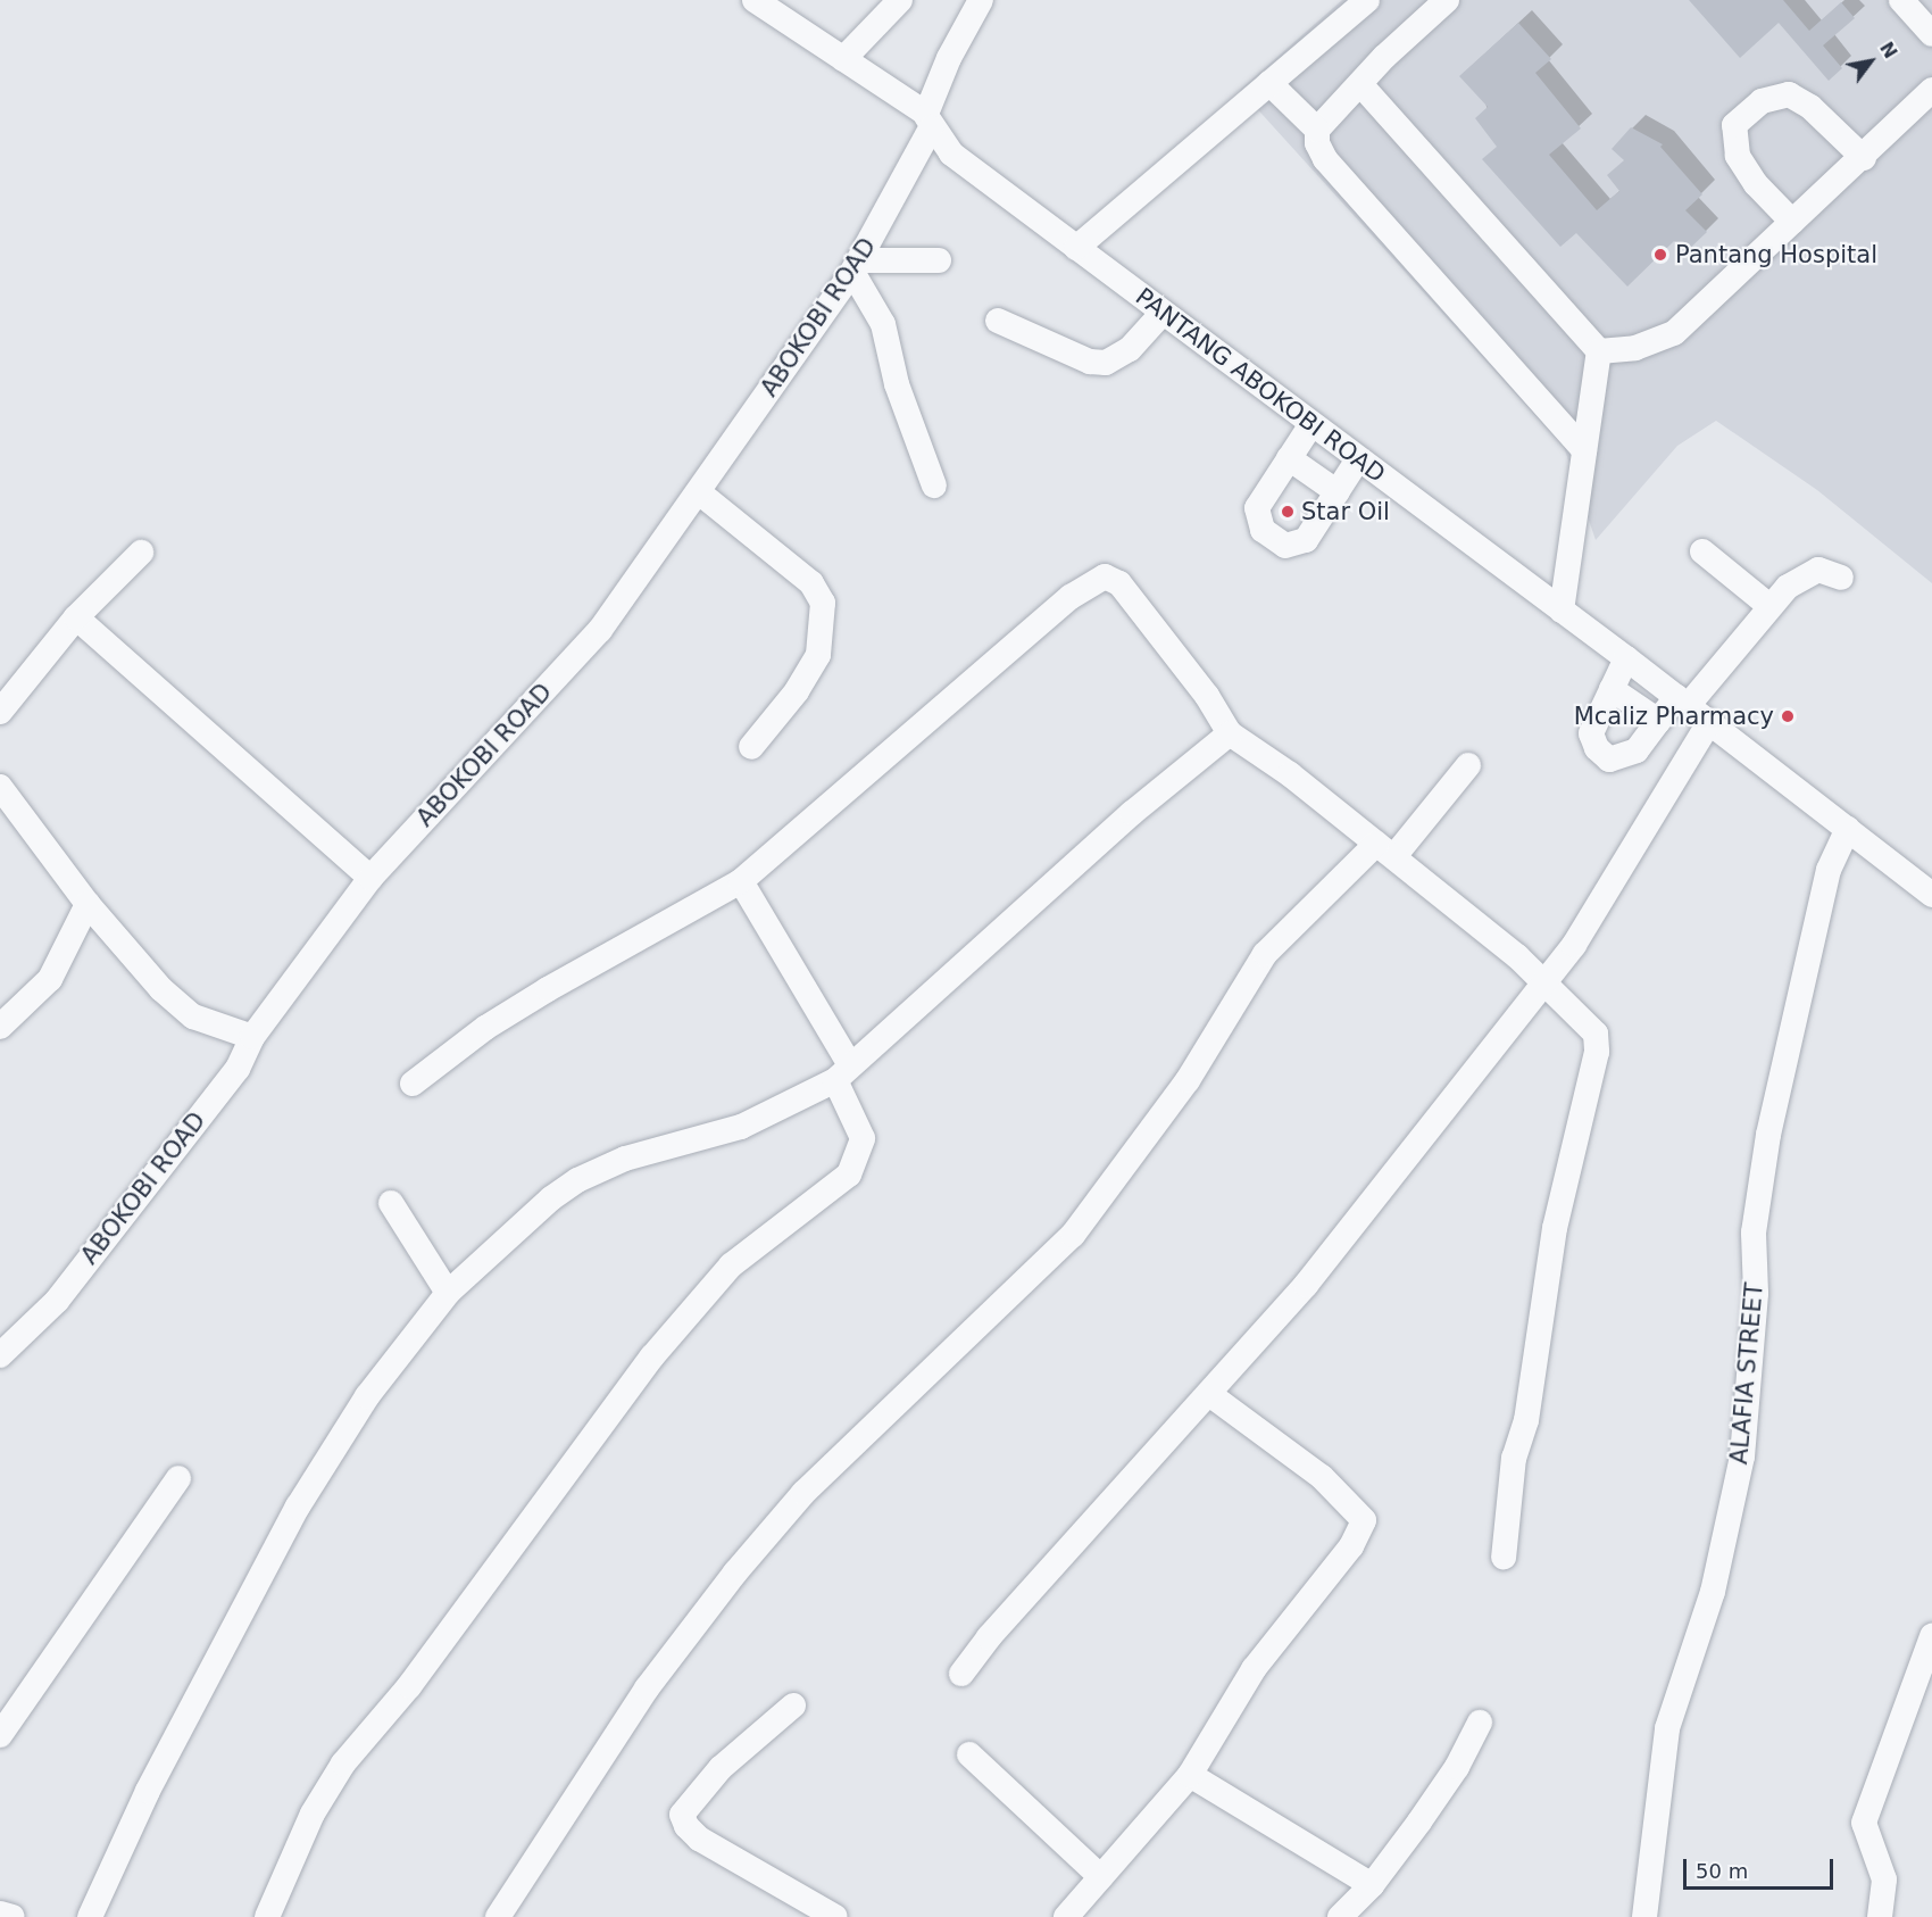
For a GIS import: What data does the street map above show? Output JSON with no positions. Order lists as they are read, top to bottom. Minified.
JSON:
{"streets":{"street":["ABOKOBI ROAD","PANTANG ABOKOBI ROAD","ALAFIA STREET"]},"crossings":[["ABOKOBI ROAD","PANTANG ABOKOBI ROAD"],["PANTANG ABOKOBI ROAD","ALAFIA STREET"]],"places":["Pantang Hospital","Star Oil","Mcaliz Pharmacy"],"scale_bar":"50 m","north":"top right"}
